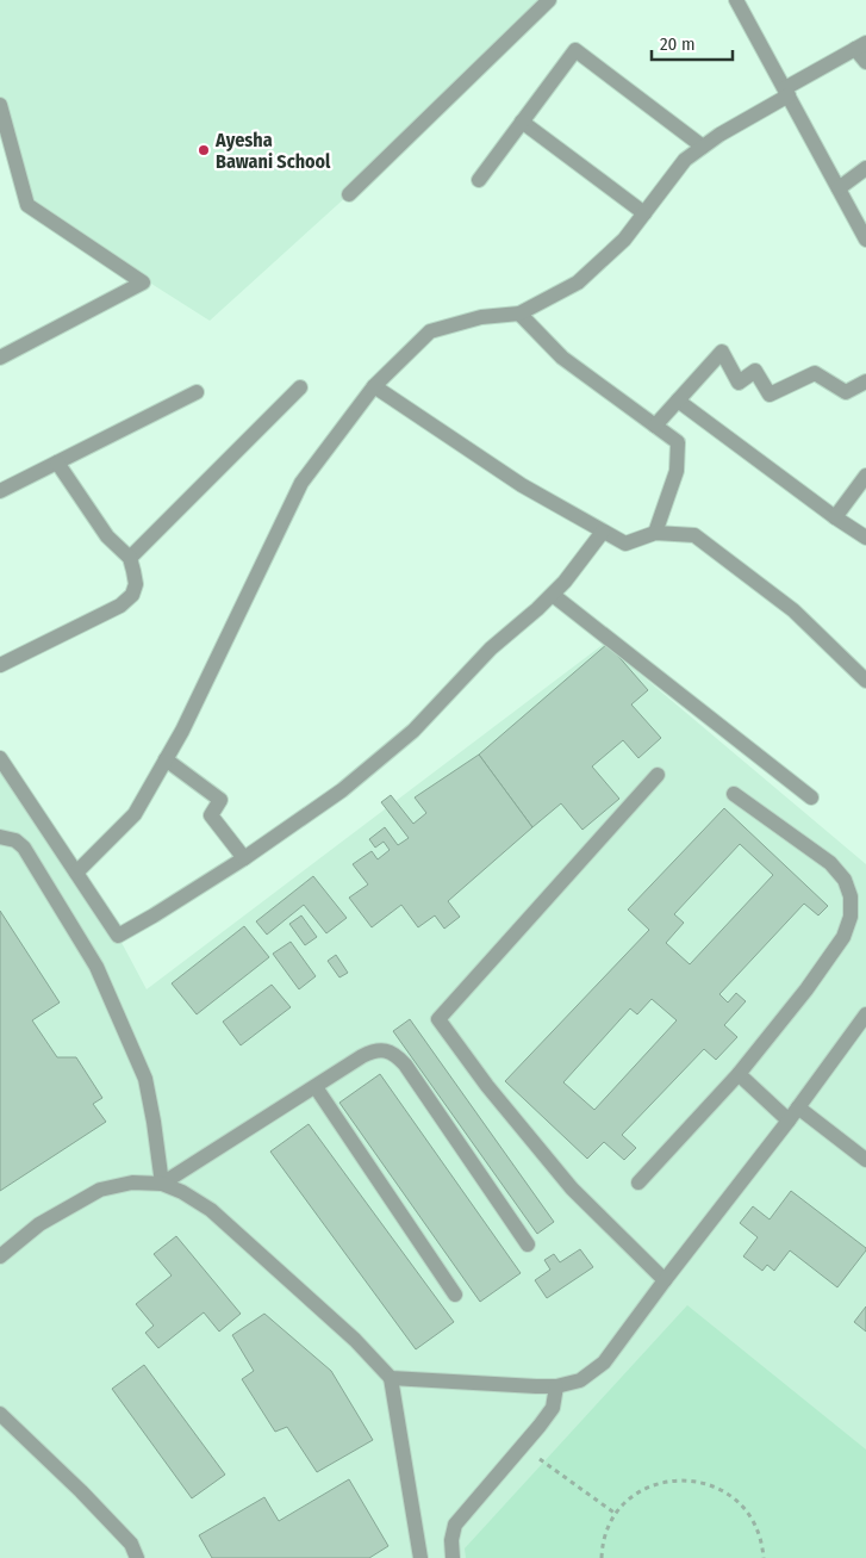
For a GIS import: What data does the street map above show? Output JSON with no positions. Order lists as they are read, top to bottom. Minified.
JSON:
{"places":["Ayesha Bawani School"],"scale_bar":"20 m"}
